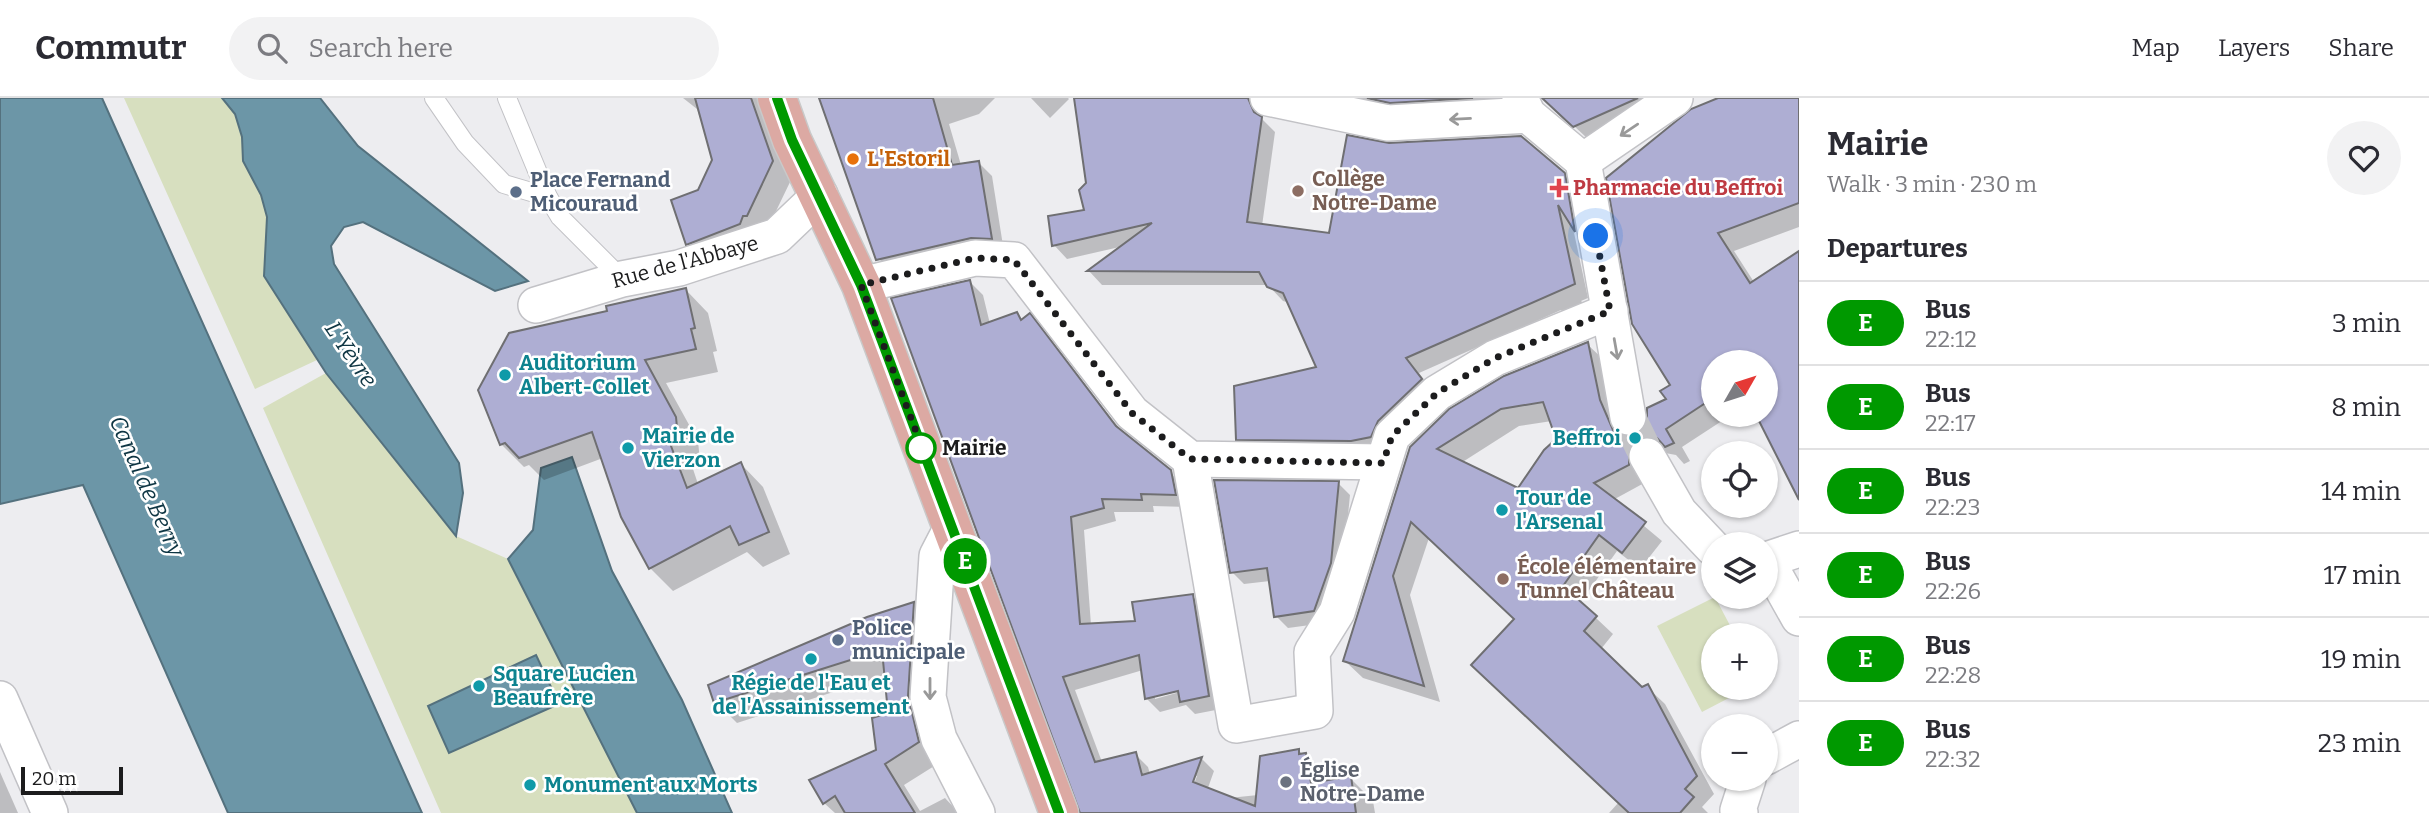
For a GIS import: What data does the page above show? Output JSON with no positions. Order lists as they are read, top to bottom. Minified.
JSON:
{"streets":{"street":["Rue de l'Abbaye"]},"water":["L'Yèvre","Canal de Berry"],"places":{"other":["L'Estoril","Collège Notre-Dame","Place Fernand Micouraud","Auditorium Albert-Collet","Beffroi","Mairie de Vierzon","Mairie","Tour de l'Arsenal","École élémentaire Tunnel Château","Police municipale","Régie de l'Eau et de l'Assainissement","Square Lucien Beaufrère","Église Notre-Dame","Monument aux Morts"],"health":["Pharmacie du Beffroi"]},"lines":["bus line E"],"scale_bar":"20 m","north":"top right","page":{"header":"Commutr","search":"Search here","nav":["Map","Layers","Share"],"on_map":"E","heading":[["Mairie","Walk · 3 min · 230 m"],"Departures"],"list":[{"mark":"E","name":"Bus","note":"22:12","value":"3 min"},{"mark":"E","name":"Bus","note":"22:17","value":"8 min"},{"mark":"E","name":"Bus","note":"22:23","value":"14 min"},{"mark":"E","name":"Bus","note":"22:26","value":"17 min"},{"mark":"E","name":"Bus","note":"22:28","value":"19 min"},{"mark":"E","name":"Bus","note":"22:32","value":"23 min"}],"map_buttons":["+","−"],"scale":"20 m"}}
